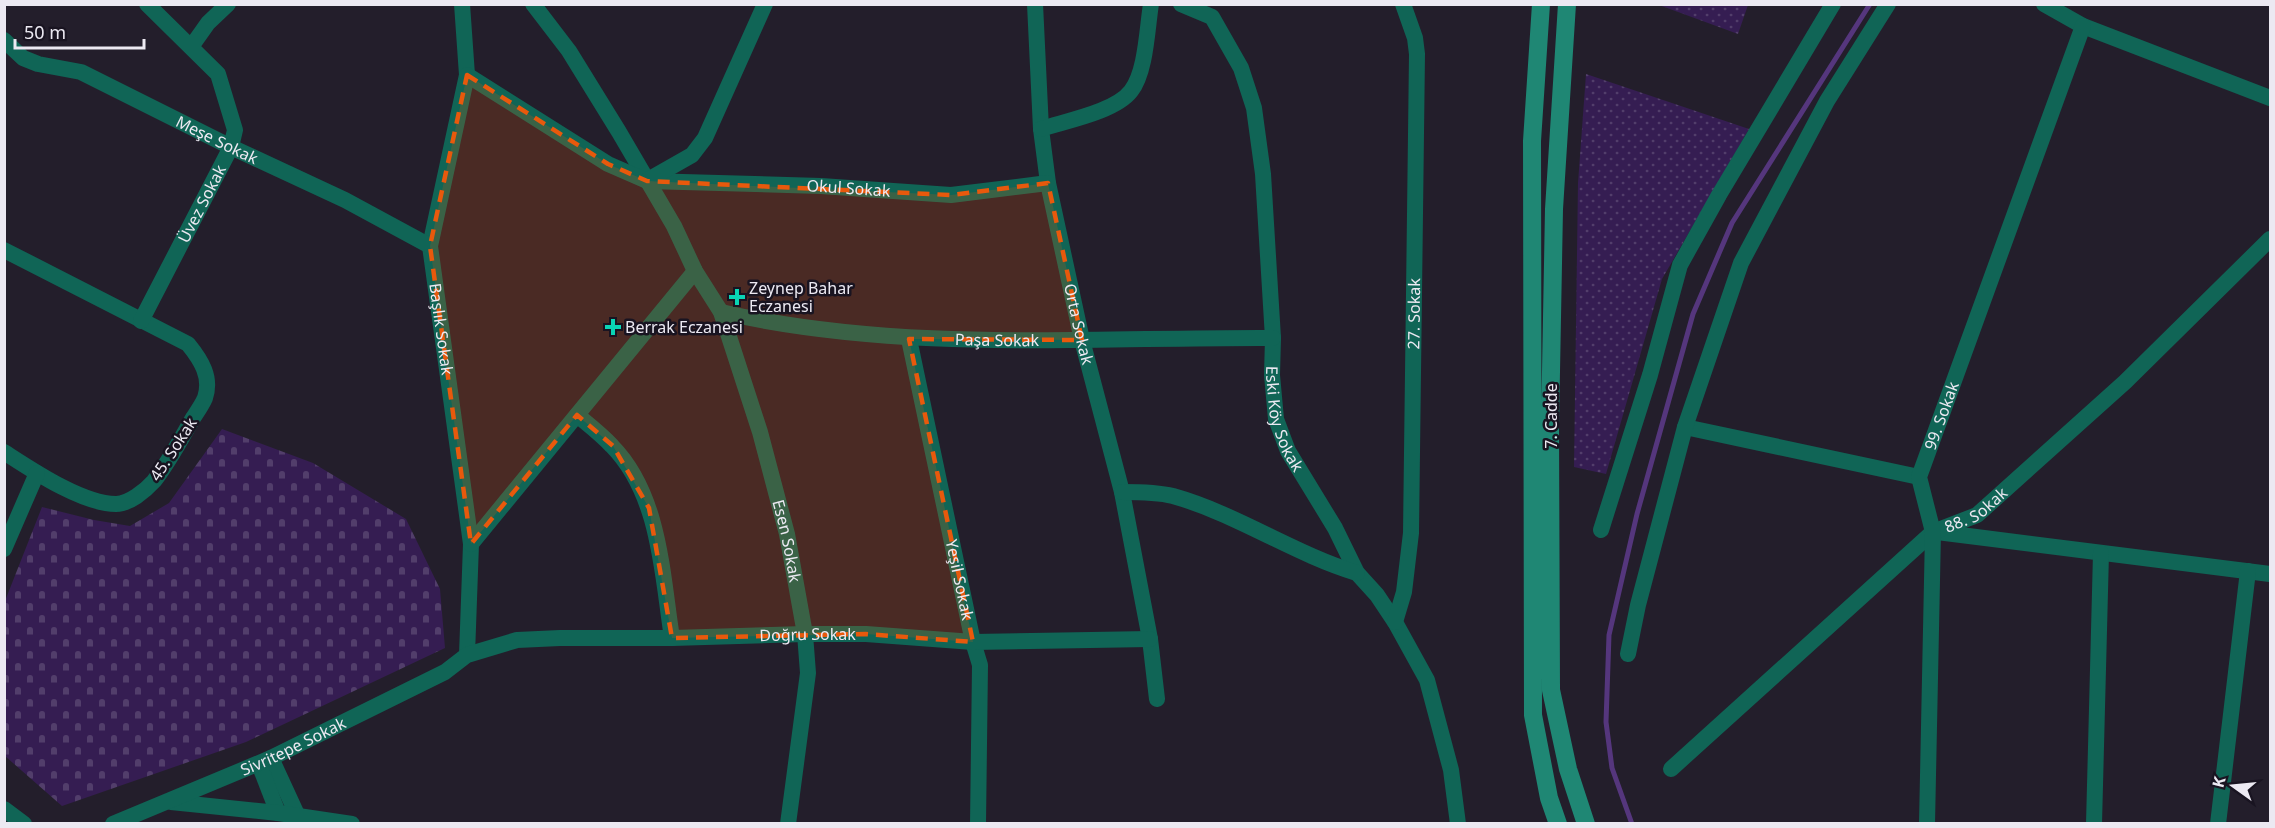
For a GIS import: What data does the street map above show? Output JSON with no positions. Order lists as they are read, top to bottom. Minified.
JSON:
{"streets":{"main road":["7. Cadde"],"street":["Meşe Sokak","Okul Sokak","Üvez Sokak","27. Sokak","Orta Sokak","Başlık Sokak","Paşa Sokak","99. Sokak","Eski Köy Sokak","45. Sokak","88. Sokak","Esen Sokak","Yeşil Sokak","Doğru Sokak","Sivritepe Sokak"]},"crossings":[["Meşe Sokak","Üvez Sokak"],["Meşe Sokak","Başlık Sokak"],["Okul Sokak","Orta Sokak"],["Okul Sokak","Esen Sokak"],["Üvez Sokak","45. Sokak"],["27. Sokak","Eski Köy Sokak"],["Orta Sokak","Paşa Sokak"],["Orta Sokak","Doğru Sokak"],["Başlık Sokak","Doğru Sokak"],["Başlık Sokak","Sivritepe Sokak"],["Paşa Sokak","Eski Köy Sokak"],["Paşa Sokak","Esen Sokak"],["Paşa Sokak","Yeşil Sokak"],["Esen Sokak","Doğru Sokak"],["Yeşil Sokak","Doğru Sokak"],["Doğru Sokak","Sivritepe Sokak"]],"places":{"health":["Zeynep Bahar Eczanesi","Berrak Eczanesi"]},"scale_bar":"50 m","north":"left"}
